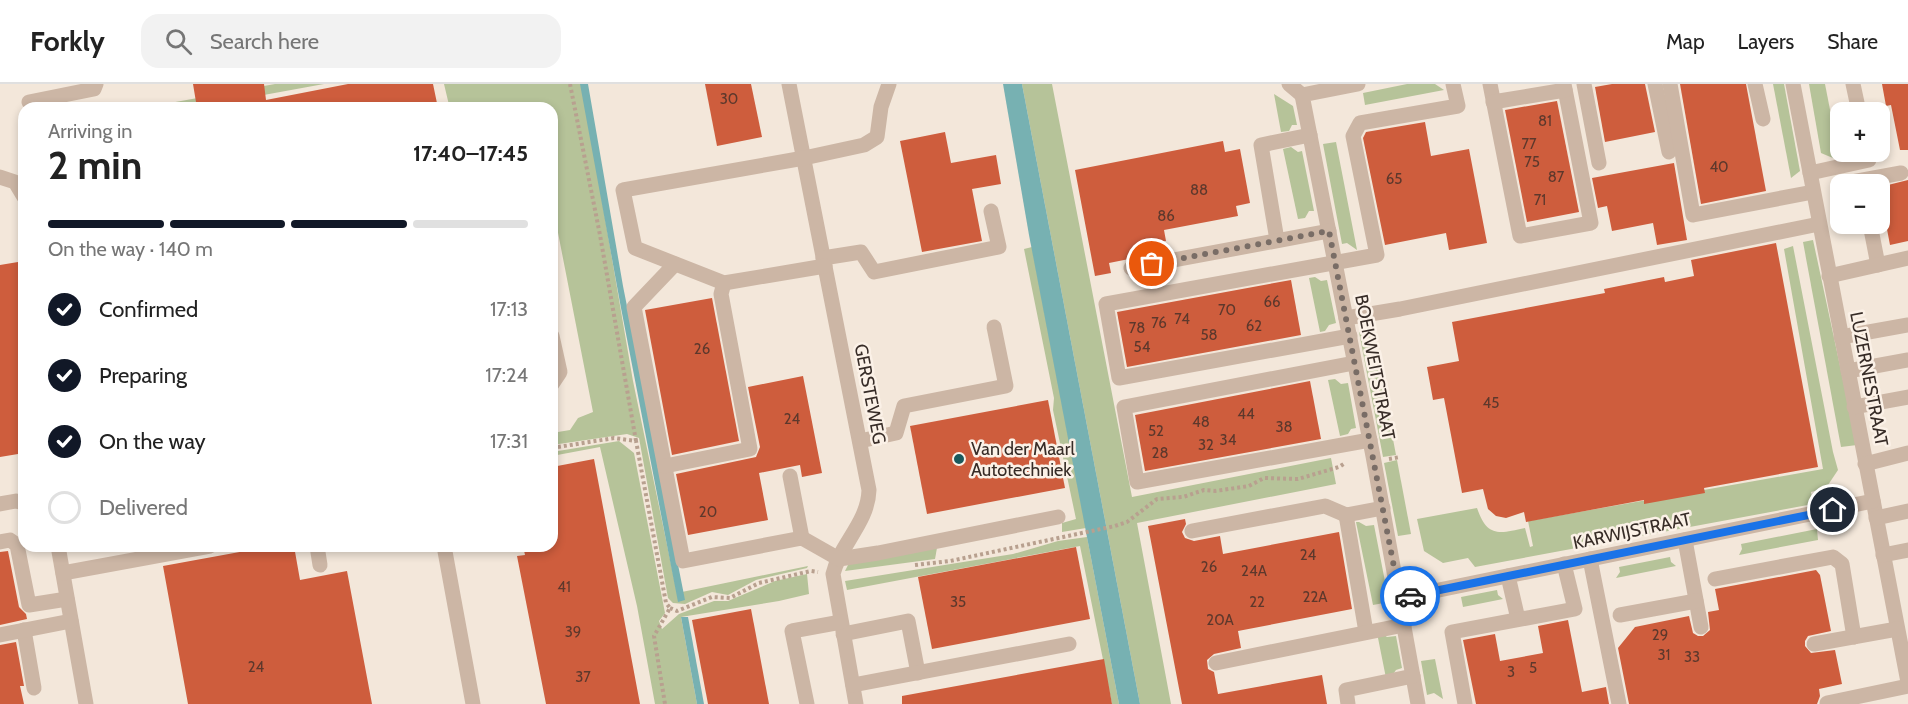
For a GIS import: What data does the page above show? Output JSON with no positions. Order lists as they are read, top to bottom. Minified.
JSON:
{"streets":{"street":["BOEKWEITSTRAAT","LUZERNESTRAAT","GERSTEWEG","KARWIJSTRAAT"]},"crossings":[["BOEKWEITSTRAAT","KARWIJSTRAAT"],["LUZERNESTRAAT","KARWIJSTRAAT"]],"places":["Van der Maarl Autotechniek"],"house_numbers":["30","81","77","75","40","87","65","88","71","86","66","70","74","76","62","78","58","54","26","45","44","24","48","38","52","34","32","28","20","24","26","24A","41","22A","35","22","20A","39","29","31","33","24","5","3","37"],"page":{"header":"Forkly","search":"Search here","nav":["Map","Layers","Share"],"map_buttons":["+","−"],"heading":["2 min","Arriving in","17:40–17:45"],"bar":"On the way · 140 m","list":[["Confirmed","17:13"],["Preparing","17:24"],["On the way","17:31"],"Delivered"]}}
